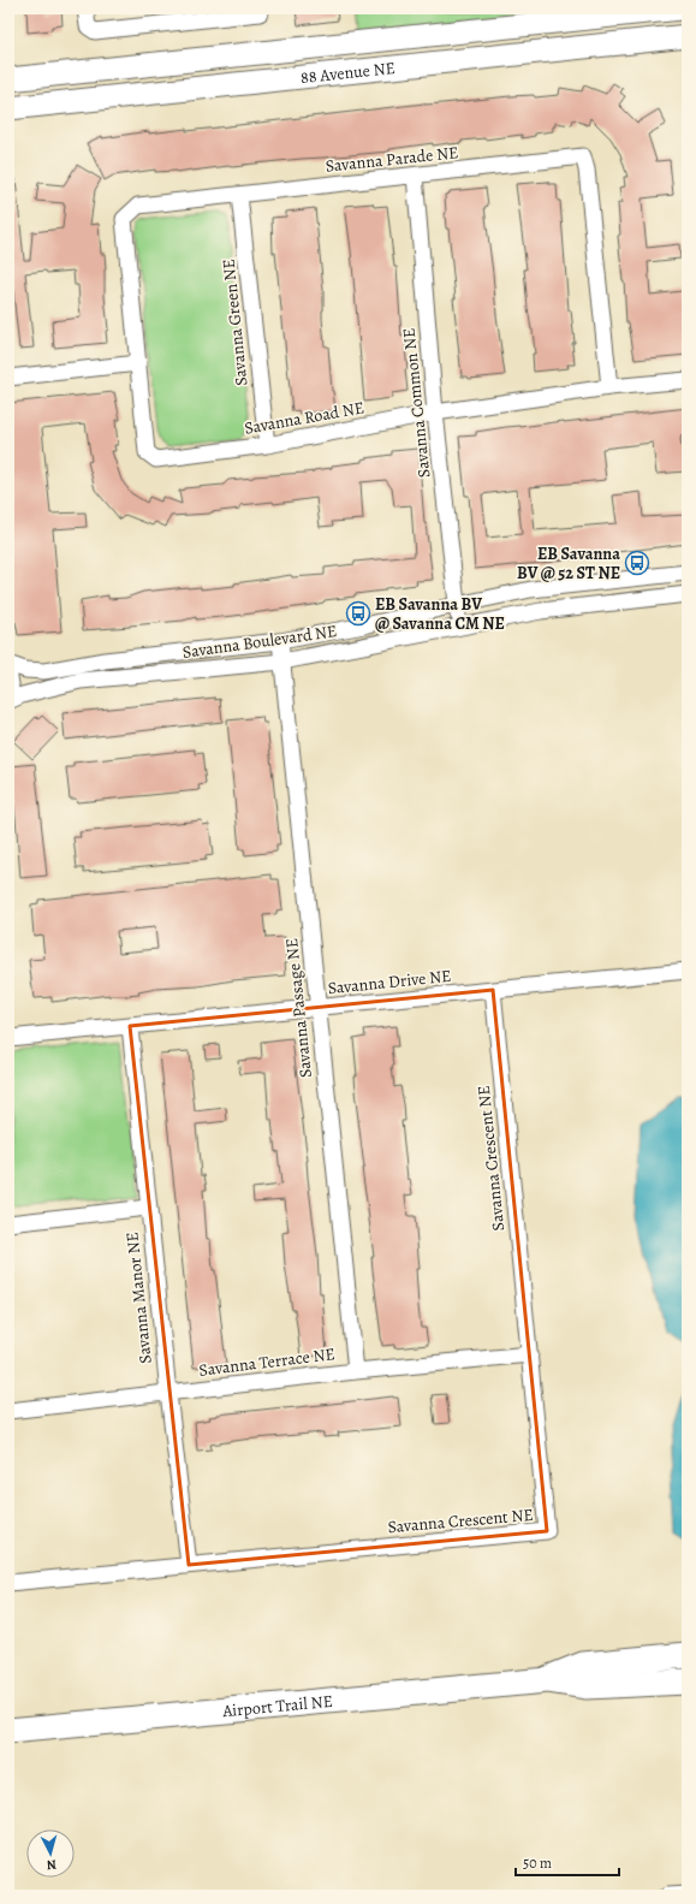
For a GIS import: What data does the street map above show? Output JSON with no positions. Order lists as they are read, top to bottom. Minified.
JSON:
{"streets":{"main road":["Airport Trail NE"],"street":["88 Avenue NE","Savanna Parade NE","Savanna Green NE","Savanna Common NE","Savanna Road NE","Savanna Boulevard NE","Savanna Drive NE","Savanna Passage NE","Savanna Crescent NE","Savanna Manor NE","Savanna Terrace NE"]},"crossings":[["Savanna Parade NE","Savanna Green NE"],["Savanna Parade NE","Savanna Common NE"],["Savanna Parade NE","Savanna Road NE"],["Savanna Green NE","Savanna Road NE"],["Savanna Common NE","Savanna Road NE"],["Savanna Common NE","Savanna Boulevard NE"],["Savanna Boulevard NE","Savanna Passage NE"],["Savanna Drive NE","Savanna Passage NE"],["Savanna Drive NE","Savanna Crescent NE"],["Savanna Drive NE","Savanna Manor NE"],["Savanna Passage NE","Savanna Terrace NE"],["Savanna Crescent NE","Savanna Manor NE"],["Savanna Crescent NE","Savanna Terrace NE"],["Savanna Manor NE","Savanna Terrace NE"]],"places":{"bus stop":["EB Savanna BV @ 52 ST NE","EB Savanna BV @ Savanna CM NE"]},"scale_bar":"50 m","north":"bottom"}
